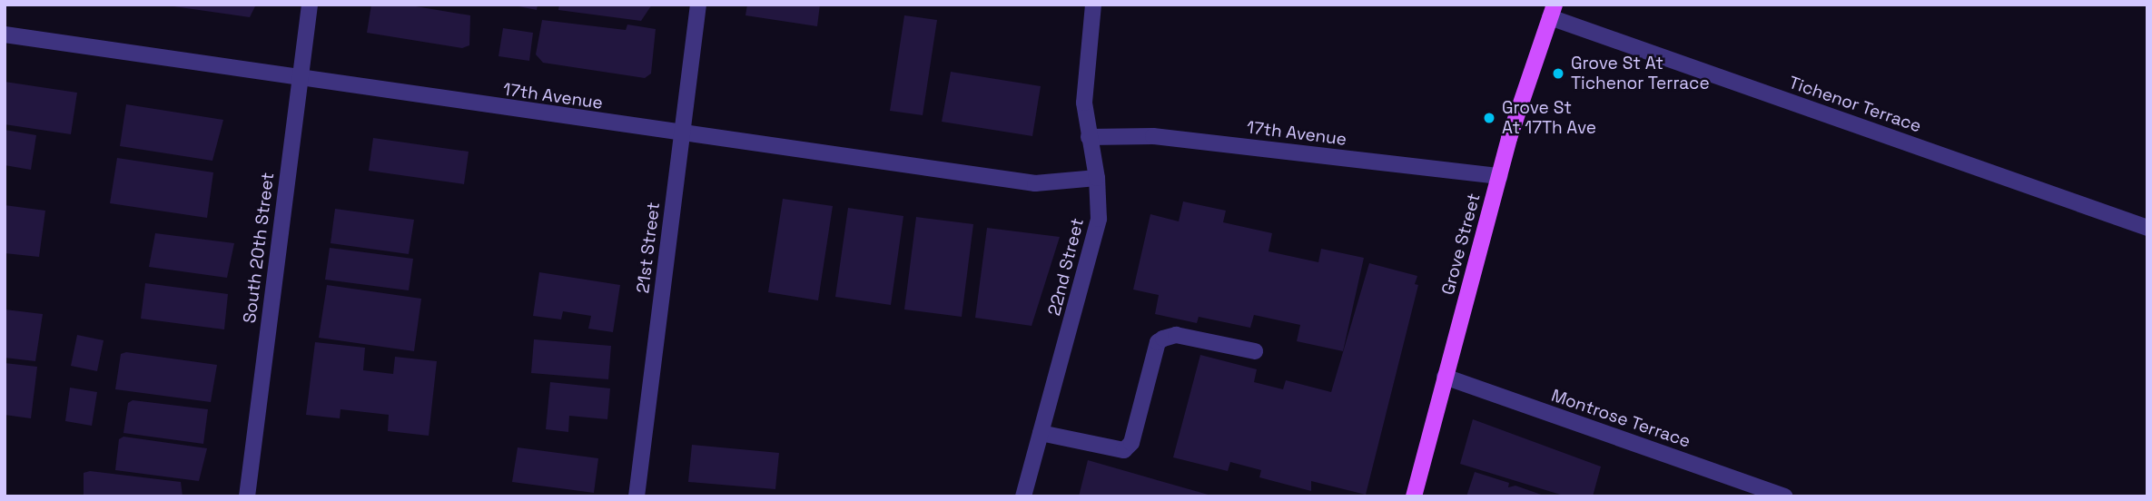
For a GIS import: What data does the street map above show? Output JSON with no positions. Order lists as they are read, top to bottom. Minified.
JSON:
{"streets":{"main road":["Grove Street"],"street":["17th Avenue","Tichenor Terrace","South 20th Street","21st Street","22nd Street","Montrose Terrace"]},"crossings":[["17th Avenue","Grove Street"],["17th Avenue","South 20th Street"],["17th Avenue","21st Street"],["17th Avenue","22nd Street"],["Tichenor Terrace","Grove Street"],["Grove Street","Montrose Terrace"]],"places":["Grove St At Tichenor Terrace","Grove St At 17Th Ave"]}
